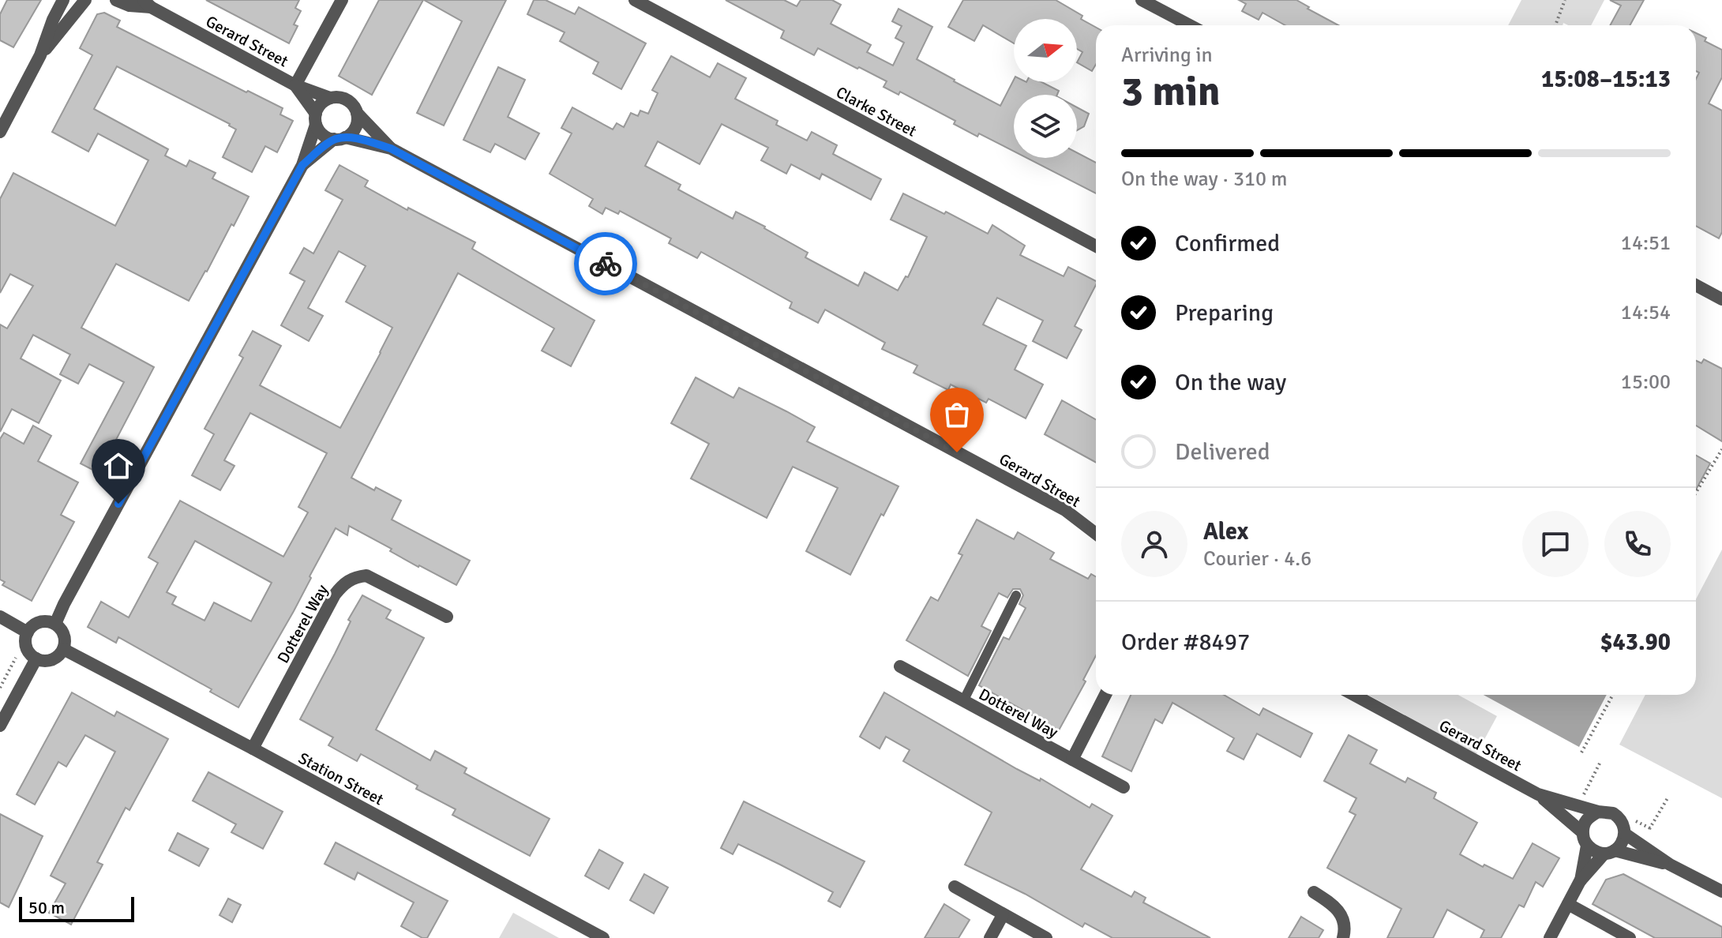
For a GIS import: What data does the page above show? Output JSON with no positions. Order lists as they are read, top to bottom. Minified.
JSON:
{"streets":{"street":["Gerard Street","Clarke Street","Dotterel Way","Station Street"]},"crossings":[["Dotterel Way","Station Street"]],"scale_bar":"50 m","north":"right","page":{"heading":["3 min","Arriving in","15:08–15:13"],"panel":["Alex","Courier · 4.6","Order #8497","$43.90"],"bar":"On the way · 310 m","list":[["Confirmed","14:51"],["Preparing","14:54"],["On the way","15:00"],"Delivered"],"scale":"50 m"}}
